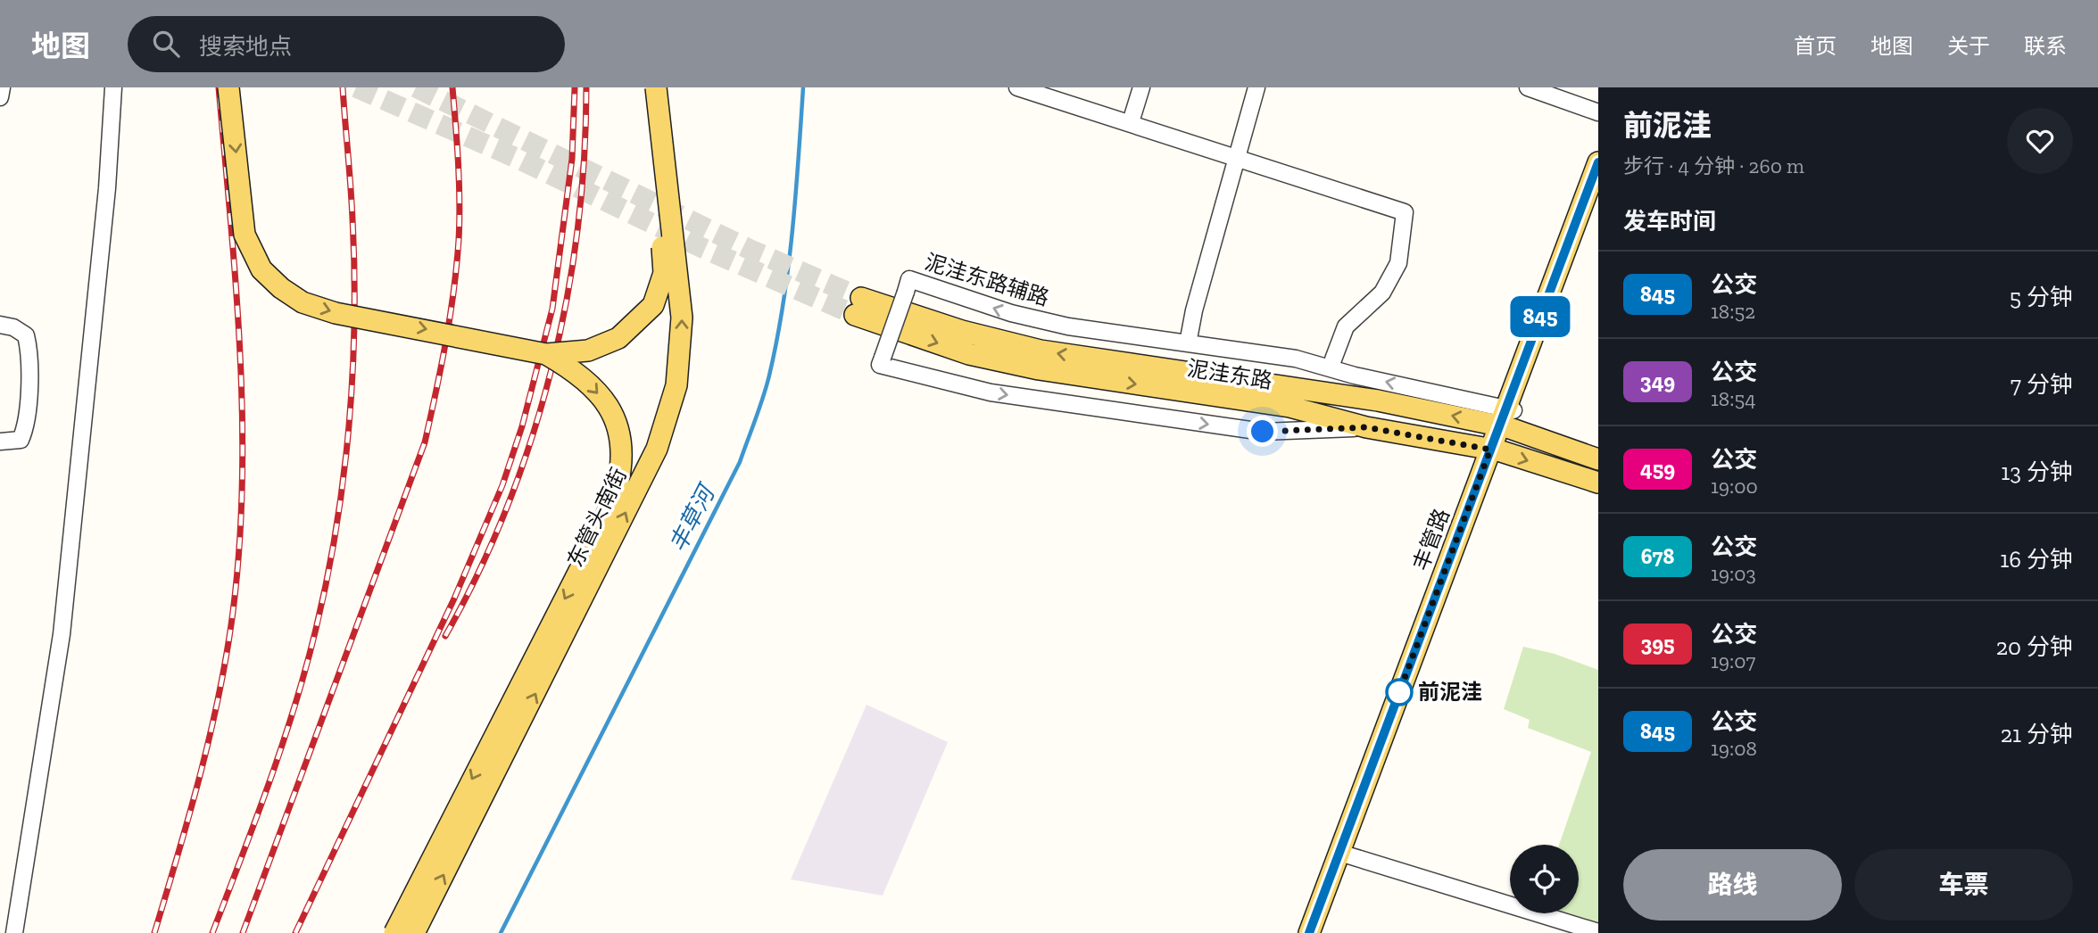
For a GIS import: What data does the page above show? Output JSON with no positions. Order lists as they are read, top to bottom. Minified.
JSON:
{"streets":{"main road":["泥洼东路","东管头南街","丰管路"],"street":["泥洼东路辅路"]},"crossings":[["泥洼东路辅路","泥洼东路"],["泥洼东路辅路","丰管路"],["泥洼东路","丰管路"]],"water":["丰草河"],"places":["前泥洼"],"lines":["bus line 845"],"page":{"header":"地图","search":"搜索地点","nav":["首页","地图","关于","联系"],"on_map":"845","heading":[["前泥洼","步行 · 4 分钟 · 260 m"],"发车时间"],"list":[{"mark":"845","name":"公交","note":"18:52","value":"5 分钟"},{"mark":"349","name":"公交","note":"18:54","value":"7 分钟"},{"mark":"459","name":"公交","note":"19:00","value":"13 分钟"},{"mark":"678","name":"公交","note":"19:03","value":"16 分钟"},{"mark":"395","name":"公交","note":"19:07","value":"20 分钟"},{"mark":"845","name":"公交","note":"19:08","value":"21 分钟"}],"buttons":["路线","车票"]}}
